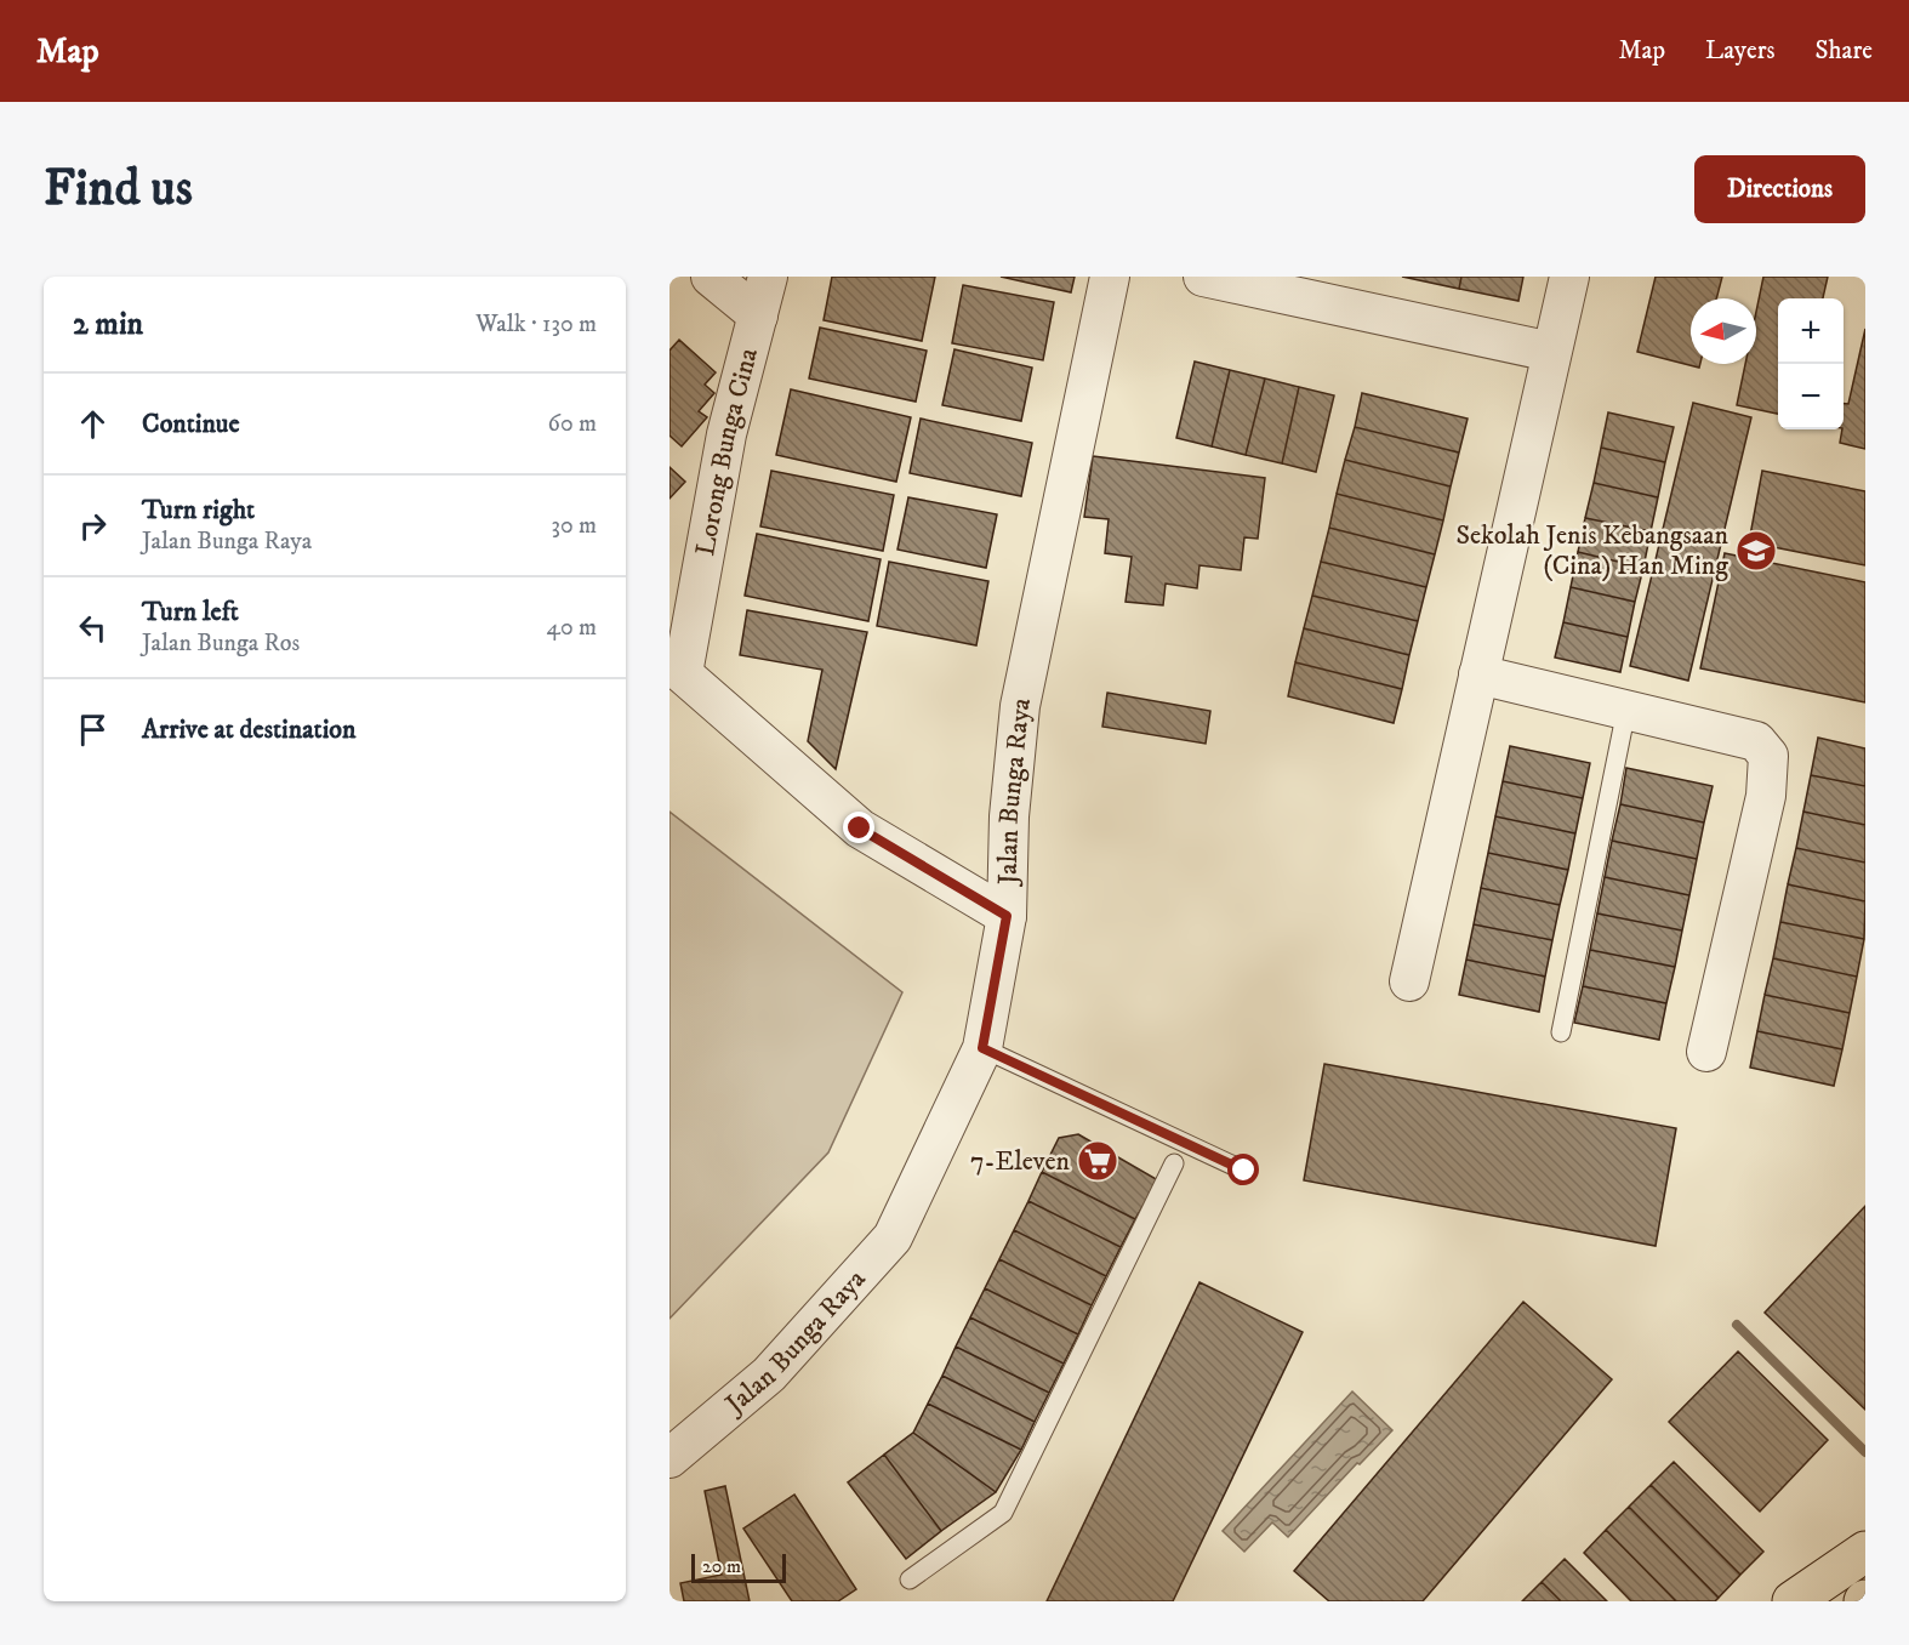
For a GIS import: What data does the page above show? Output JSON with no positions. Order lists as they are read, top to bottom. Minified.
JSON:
{"streets":{"street":["Lorong Bunga Cina","Jalan Bunga Raya"]},"places":{"school or university":["Sekolah Jenis Kebangsaan (Cina) Han Ming"],"supermarket":["7-Eleven"]},"scale_bar":"20 m","north":"left","page":{"header":"Map","nav":["Map","Layers","Share"],"buttons":"Directions","title":"Find us","heading":["2 min","Walk · 130 m"],"map_buttons":["+","−"],"list":[["Continue","60 m"],["Turn right","Jalan Bunga Raya","30 m"],["Turn left","Jalan Bunga Ros","40 m"],"Arrive at destination"],"scale":"20 m"}}
